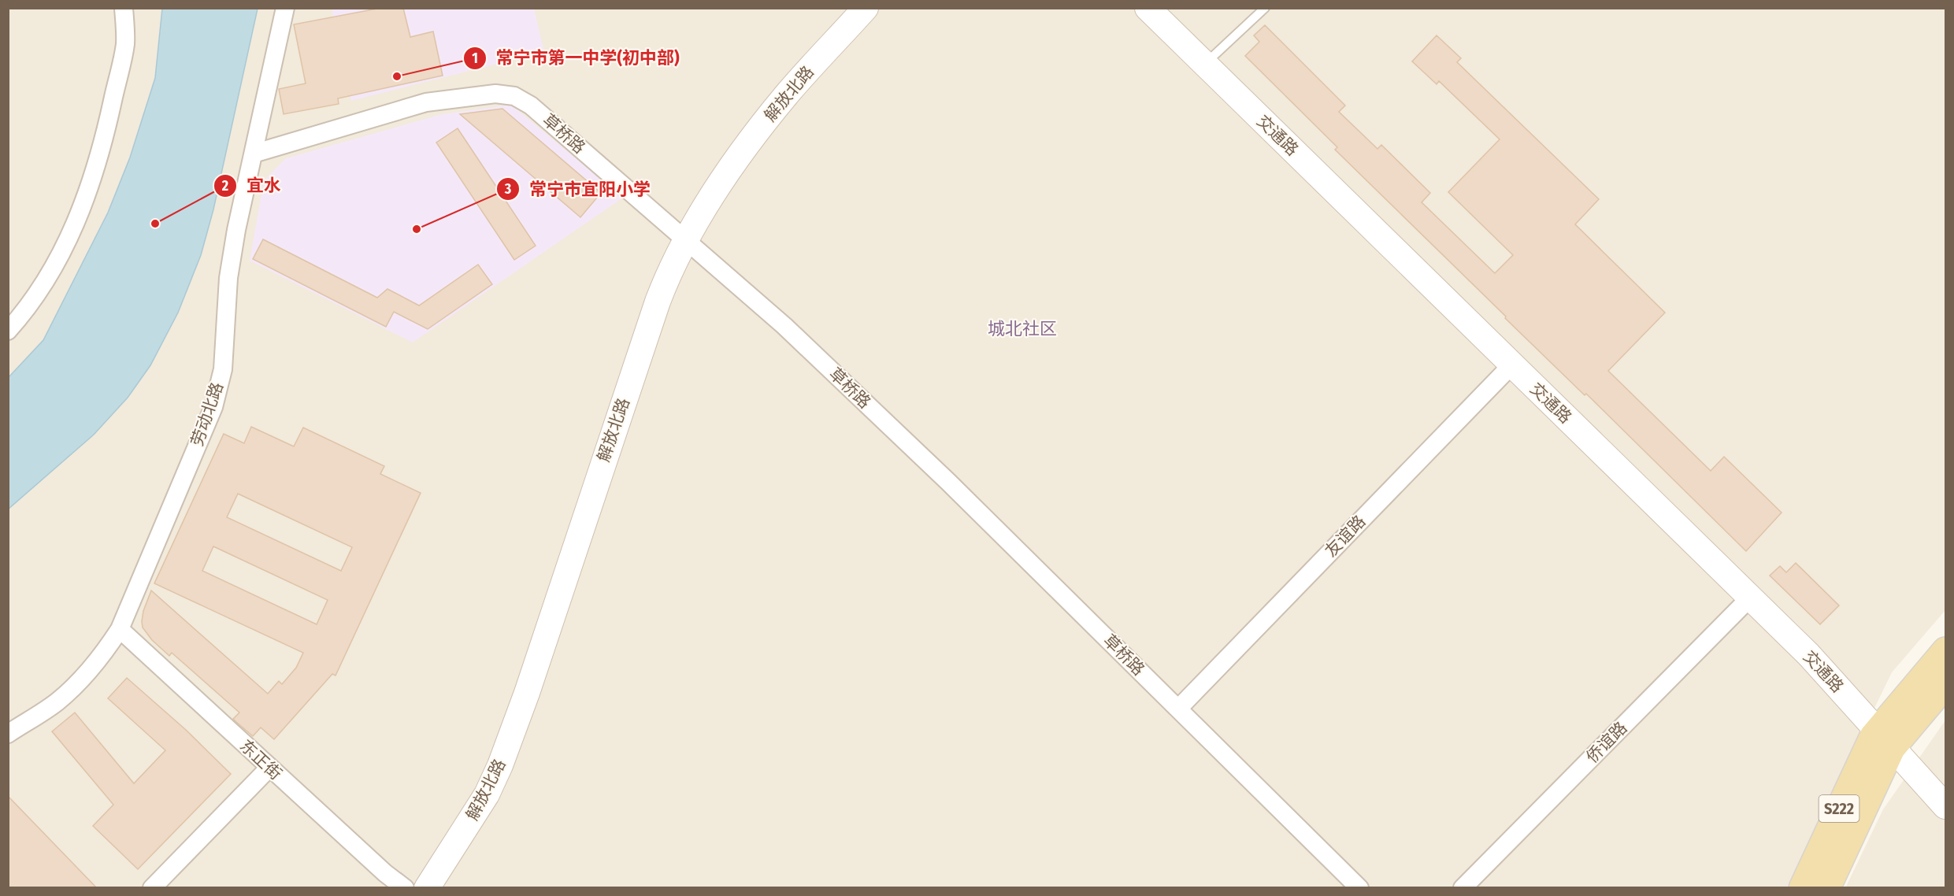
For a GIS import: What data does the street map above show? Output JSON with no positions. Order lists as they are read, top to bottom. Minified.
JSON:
{"streets":{"main road":["S222"],"street":["解放北路","草桥路","交通路","劳动北路","友谊路","侨谊路","东正街"]},"crossings":[["解放北路","草桥路"],["草桥路","劳动北路"],["草桥路","友谊路"],["交通路","友谊路"],["交通路","侨谊路"],["交通路","S222"],["劳动北路","东正街"]],"districts":["城北社区"],"places":["常宁市第一中学(初中部)","宜水","常宁市宜阳小学"]}
